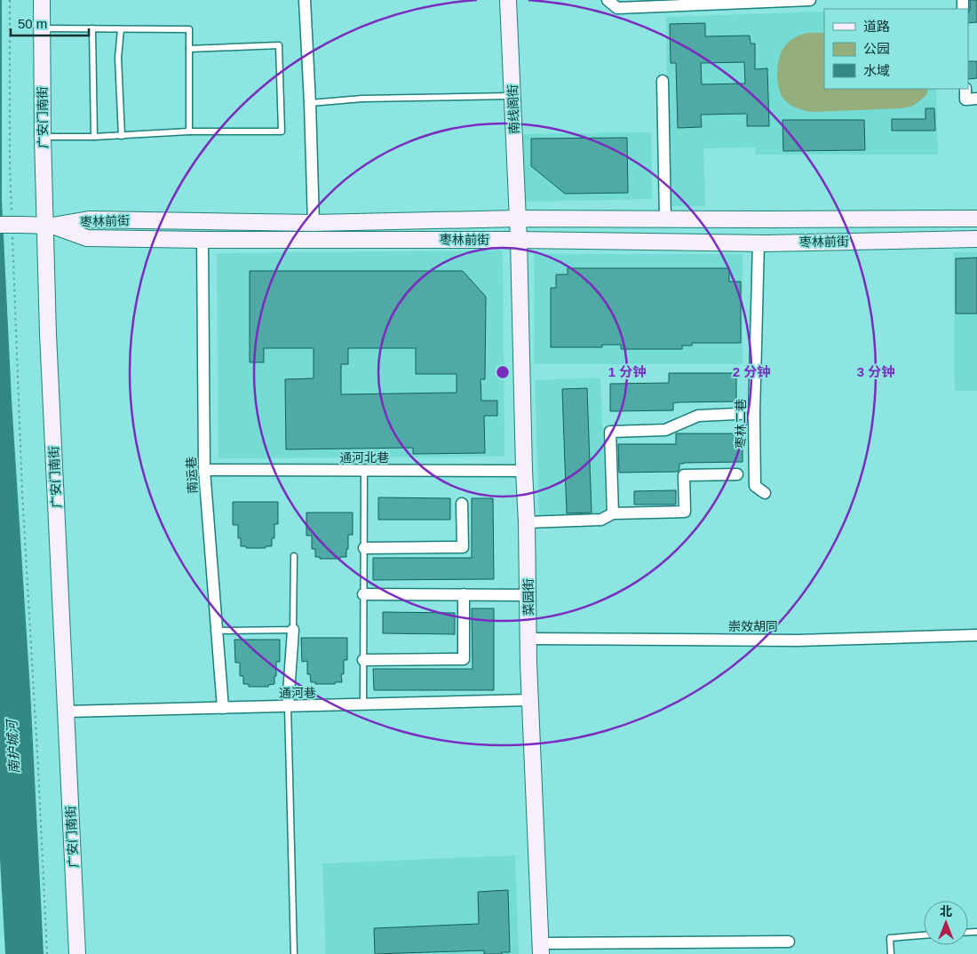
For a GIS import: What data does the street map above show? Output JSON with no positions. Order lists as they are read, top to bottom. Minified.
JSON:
{"streets":{"street":["南线阁街","广安门南街","枣林前街","枣林二巷","通河北巷","南运巷","菜园街","崇效胡同","通河巷"]},"crossings":[["南线阁街","枣林前街"],["南线阁街","菜园街"],["广安门南街","枣林前街"],["广安门南街","通河巷"],["枣林前街","枣林二巷"],["枣林前街","南运巷"],["枣林前街","菜园街"],["通河北巷","南运巷"],["通河北巷","菜园街"],["南运巷","通河巷"],["菜园街","崇效胡同"],["菜园街","通河巷"]],"water":["南护城河"],"legend":["道路","公园","水域"],"scale_bar":"50 m","north":"top","rings":["1 分钟","2 分钟","3 分钟"]}
